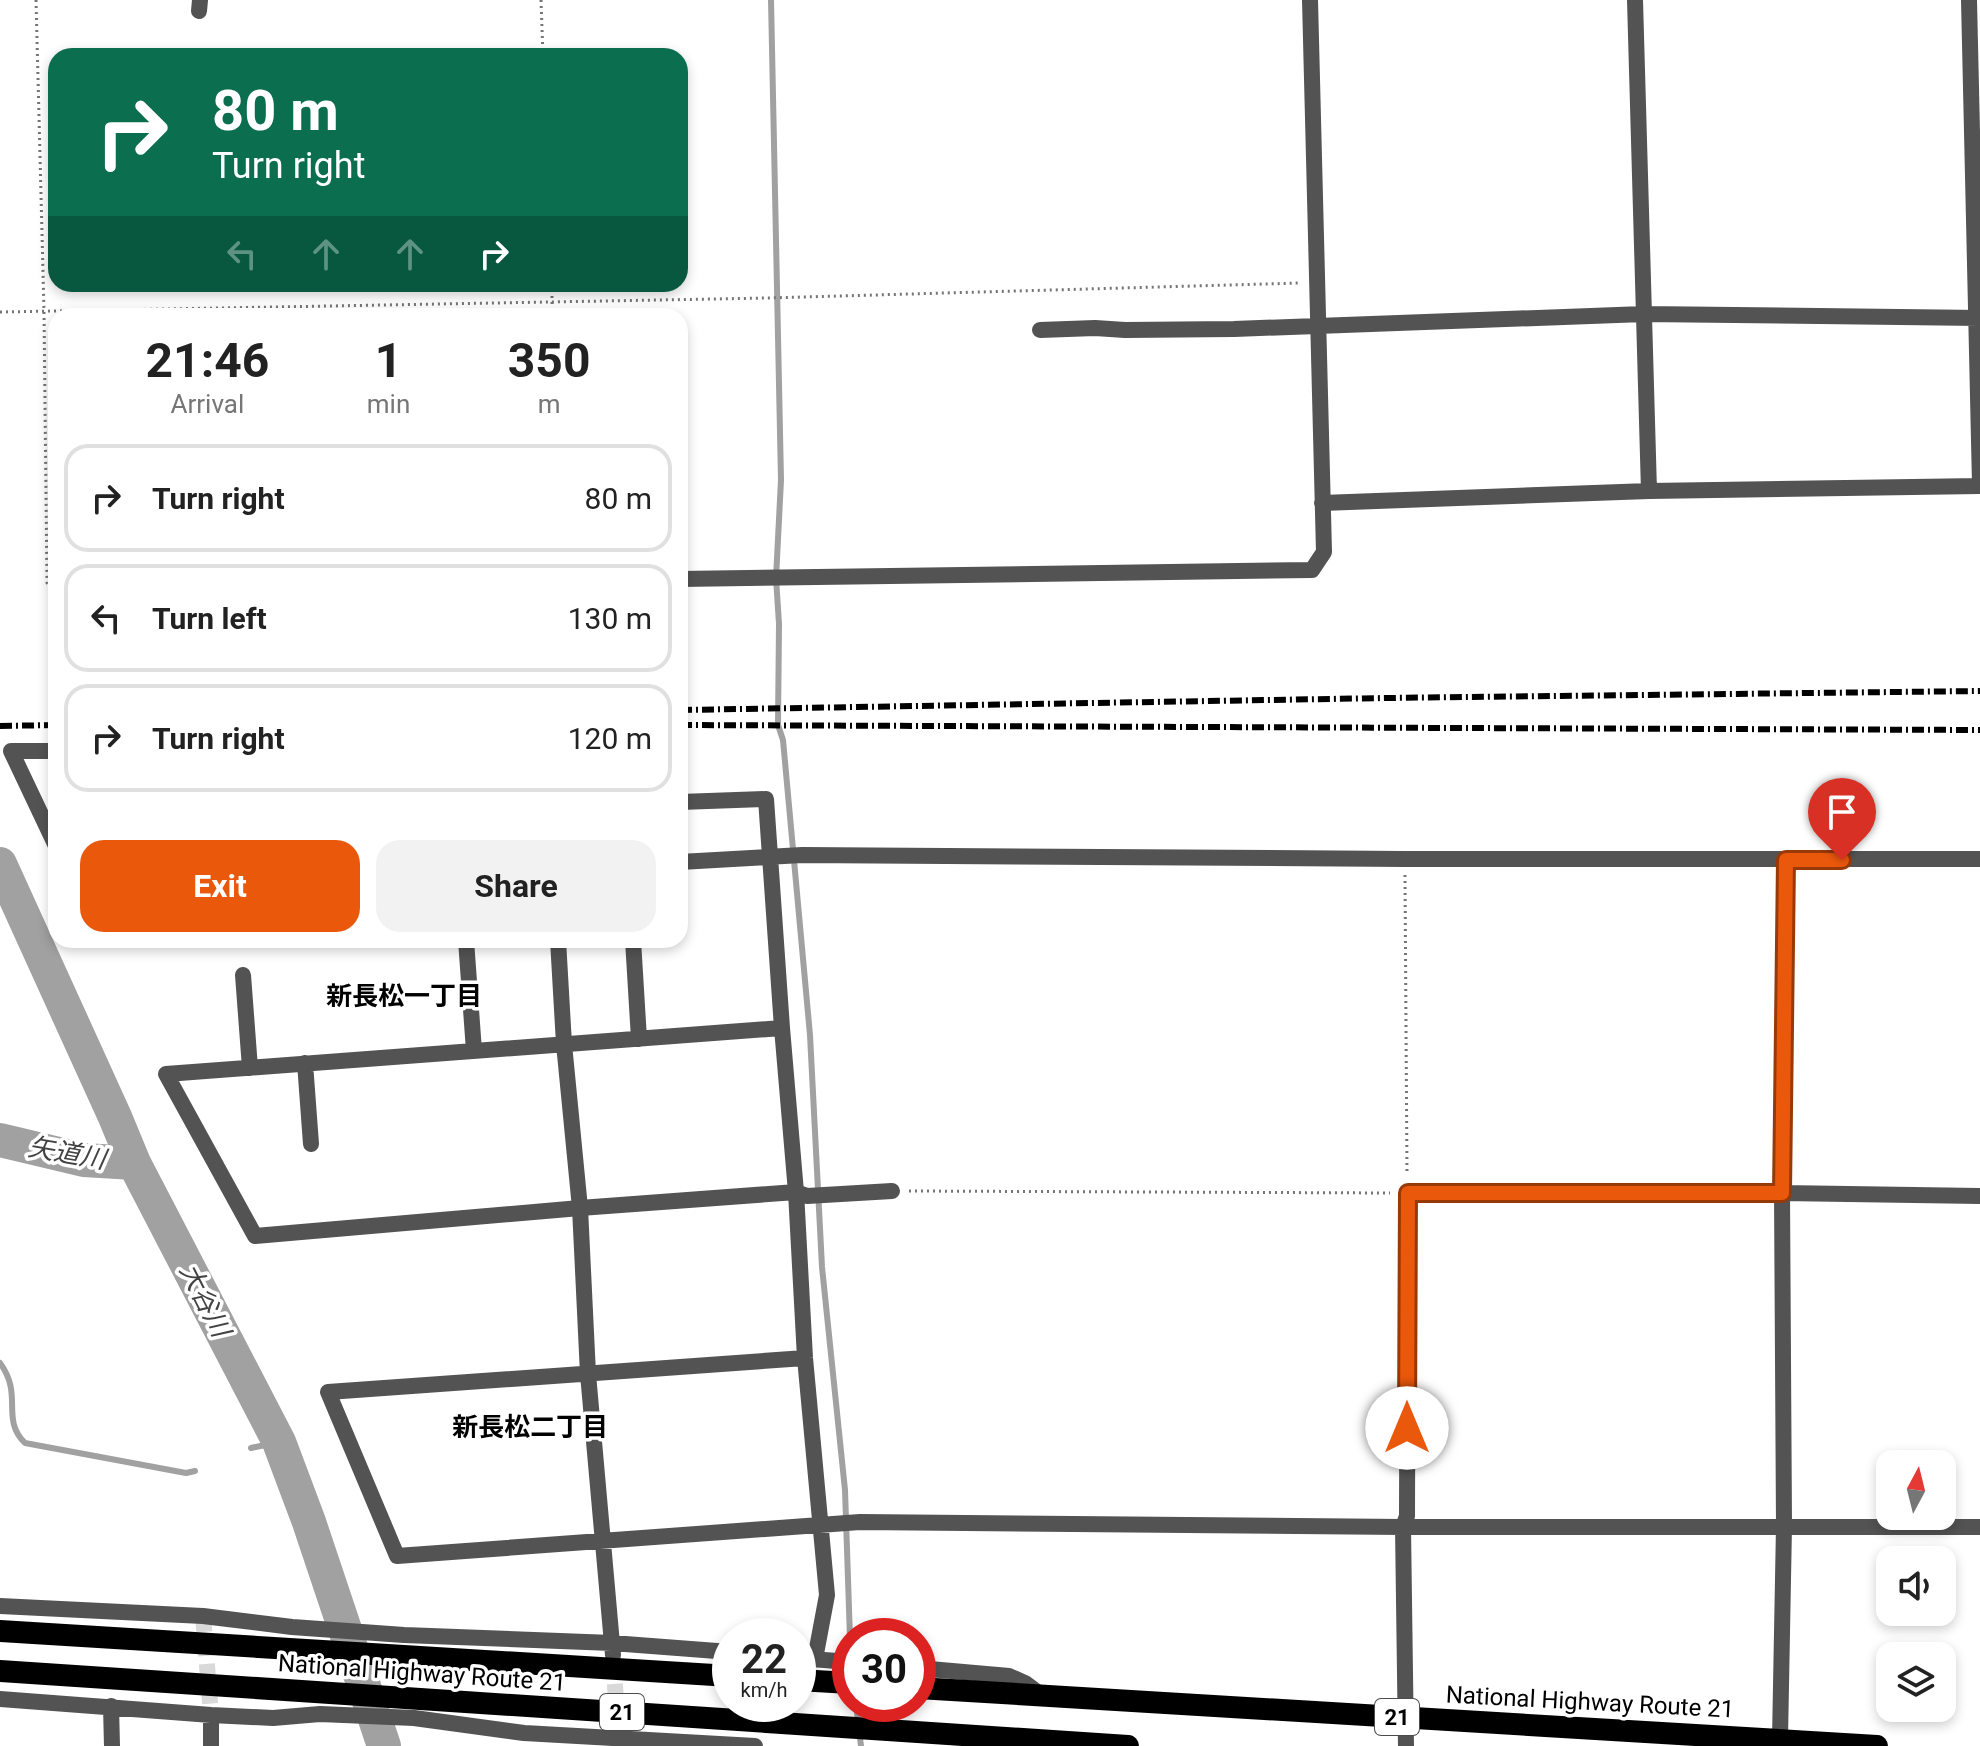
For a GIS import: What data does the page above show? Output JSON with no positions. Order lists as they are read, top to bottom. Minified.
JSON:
{"streets":{"highway":["National Highway Route 21","21"]},"districts":["新長松一丁目","新長松二丁目"],"water":["矢道川","大谷川"],"north":"top","page":{"turn":["80 m","Turn right"],"eta":["21:46","Arrival","1","min","350","m"],"list":[{"name":"Turn right","value":"80 m"},{"name":"Turn left","value":"130 m"},{"name":"Turn right","value":"120 m"}],"buttons":["Exit","Share"],"speed":"22 km/h","limit":"30"}}
